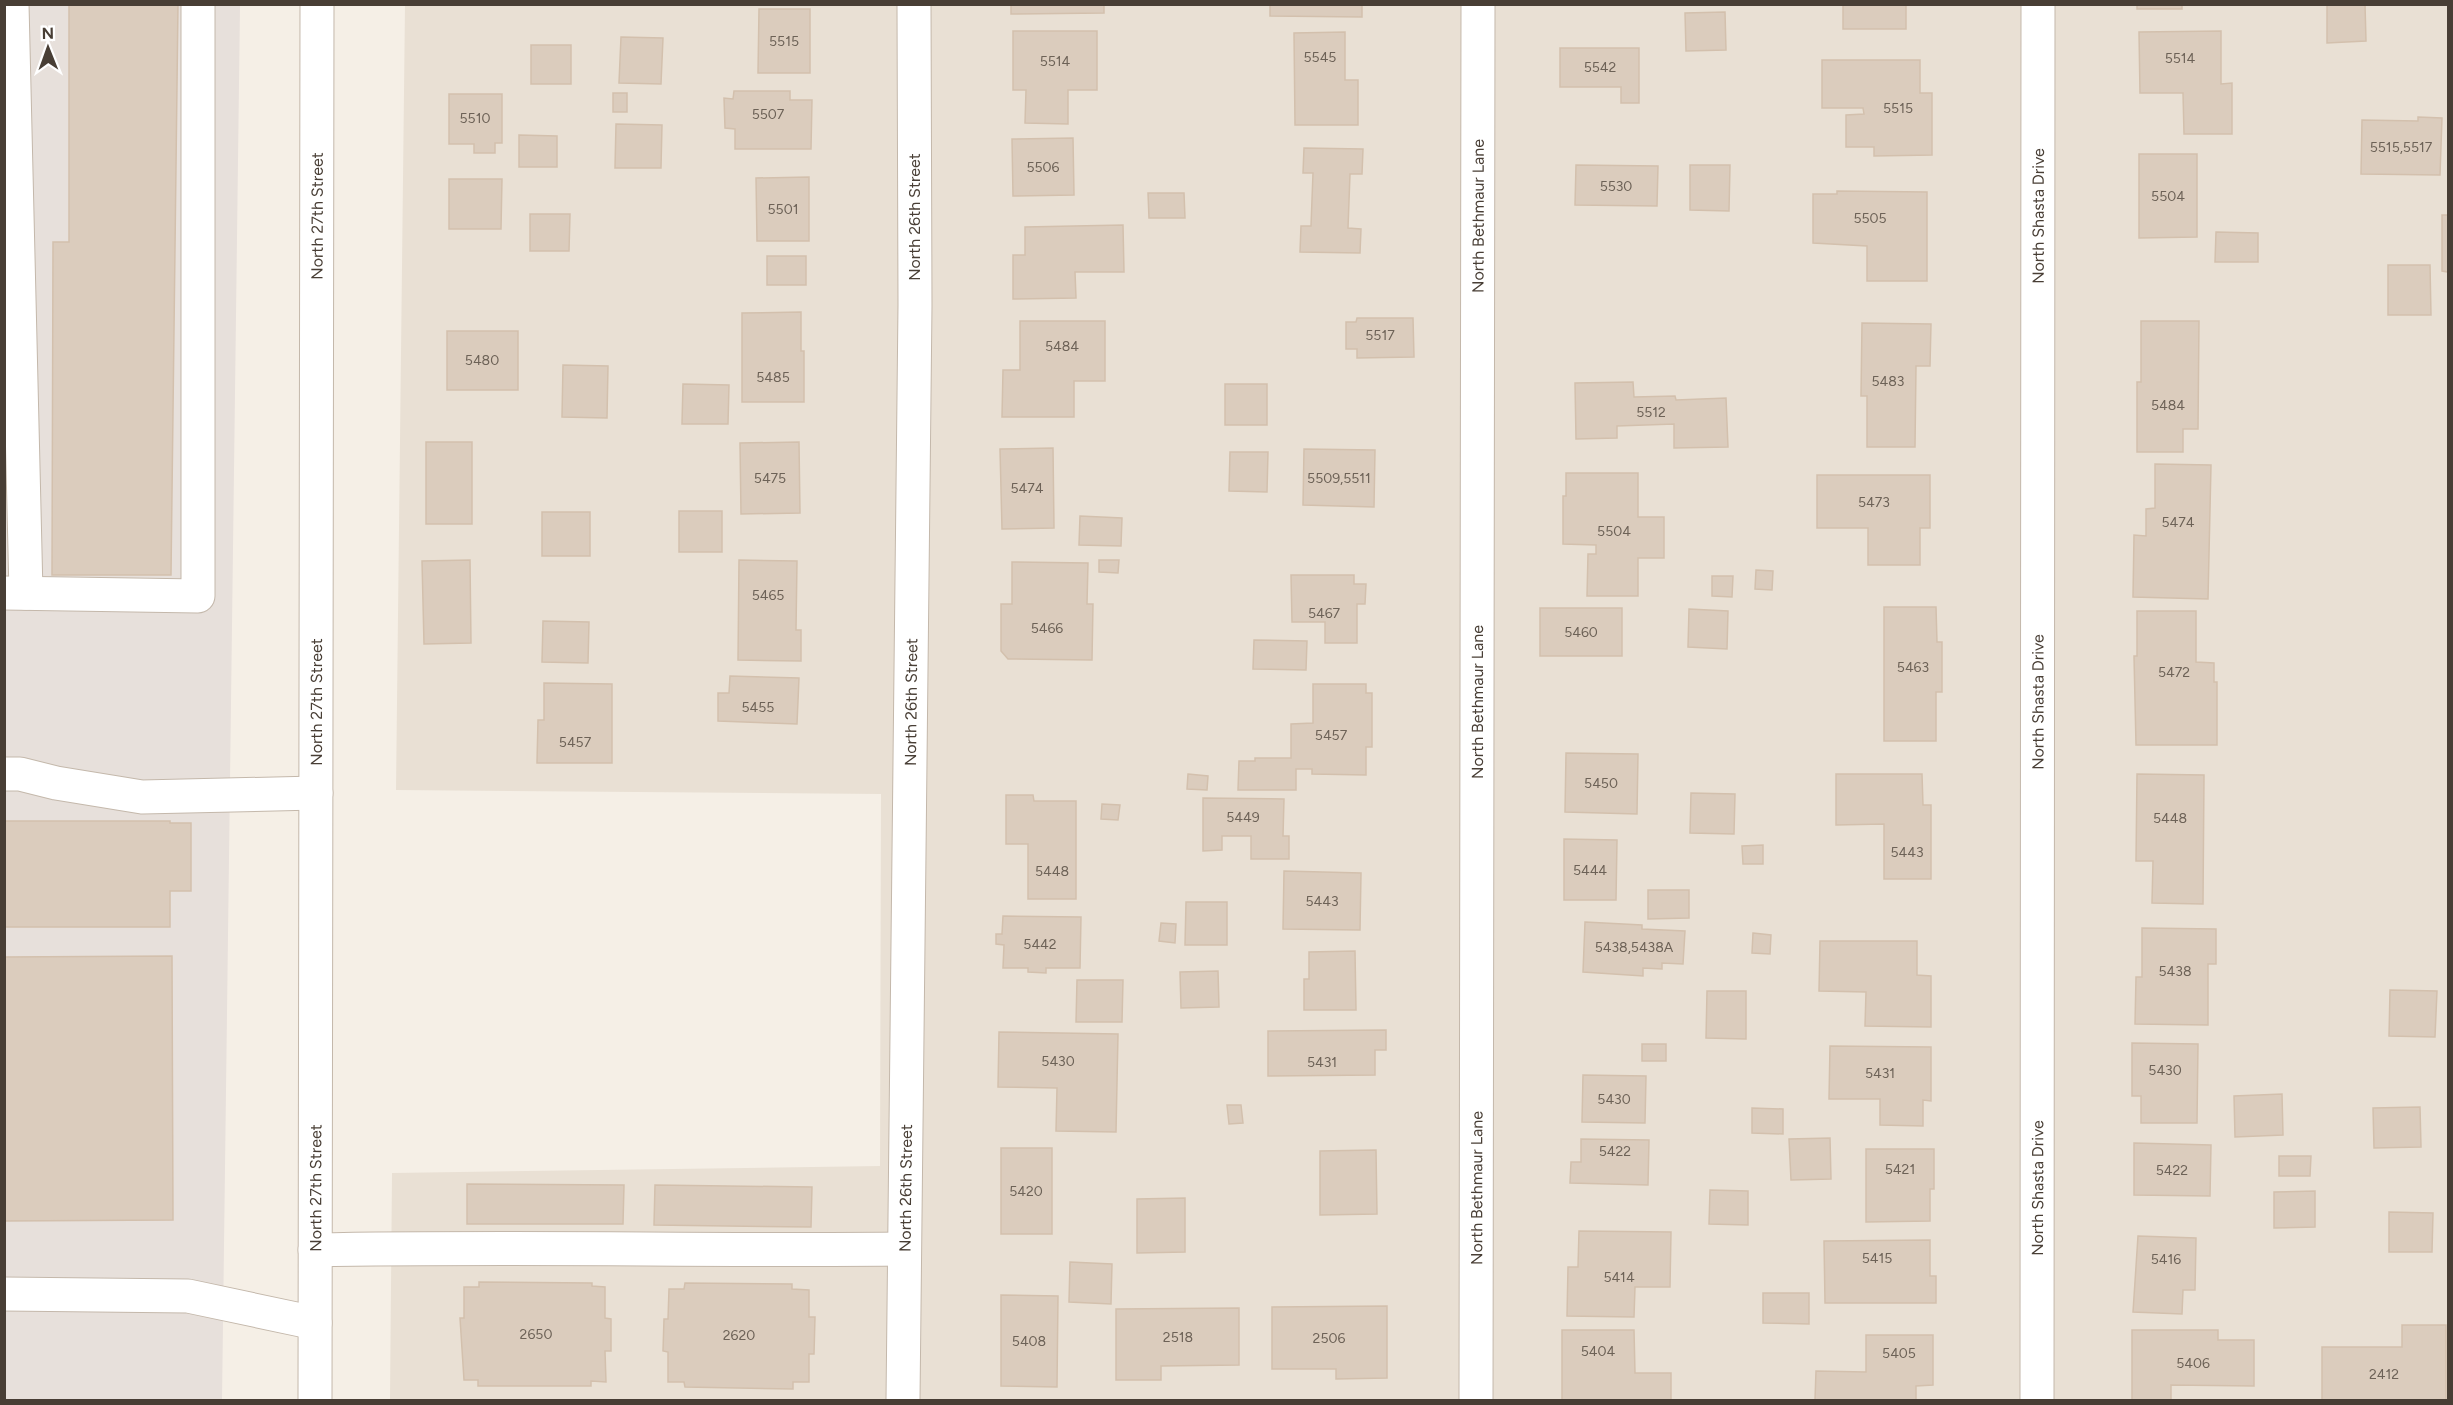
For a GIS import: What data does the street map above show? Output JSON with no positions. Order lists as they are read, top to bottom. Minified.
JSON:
{"streets":{"street":["North 27th Street","North 26th Street","North Bethmaur Lane","North Shasta Drive"]},"house_numbers":["5515","5545","5514","5514","5542","5515","5507","5510","5515,5517","5506","5530","5504","5501","5505","5517","5484","5480","5485","5483","5484","5512","5475","5509,5511","5474","5473","5474","5504","5465","5467","5466","5460","5463","5472","5455","5457","5457","5450","5449","5448","5443","5444","5448","5443","5442","5438,5438A","5438","5430","5431","5430","5431","5430","5422","5421","5422","5420","5415","5416","5414","2650","2620","2518","2506","5408","5404","5405","5406","2412"],"north":"top"}
